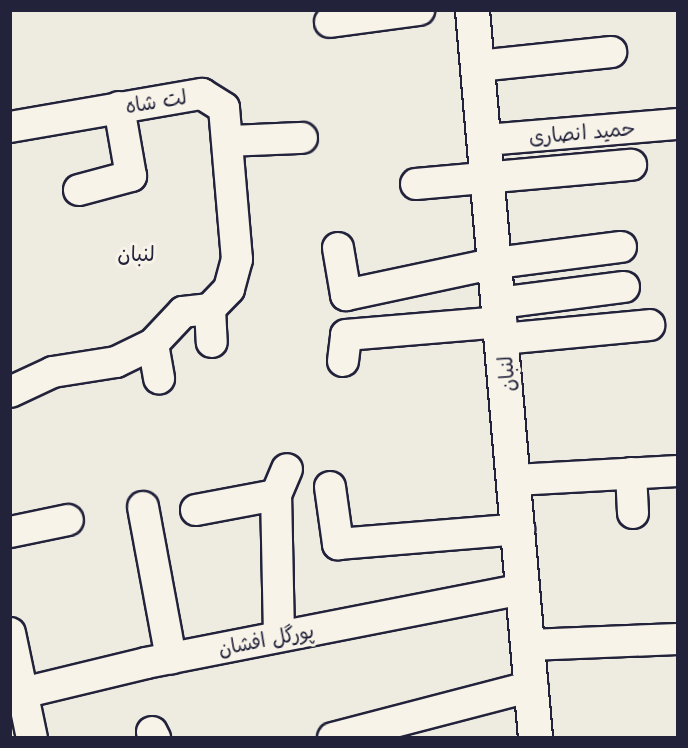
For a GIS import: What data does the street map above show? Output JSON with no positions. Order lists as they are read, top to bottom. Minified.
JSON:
{"streets":{"main road":["لنبان"],"street":["لت شاه","حمید انصاری","پورگل افشان"]},"crossings":[["حمید انصاری","لنبان"],["لنبان","پورگل افشان"]],"districts":["لنبان"]}
